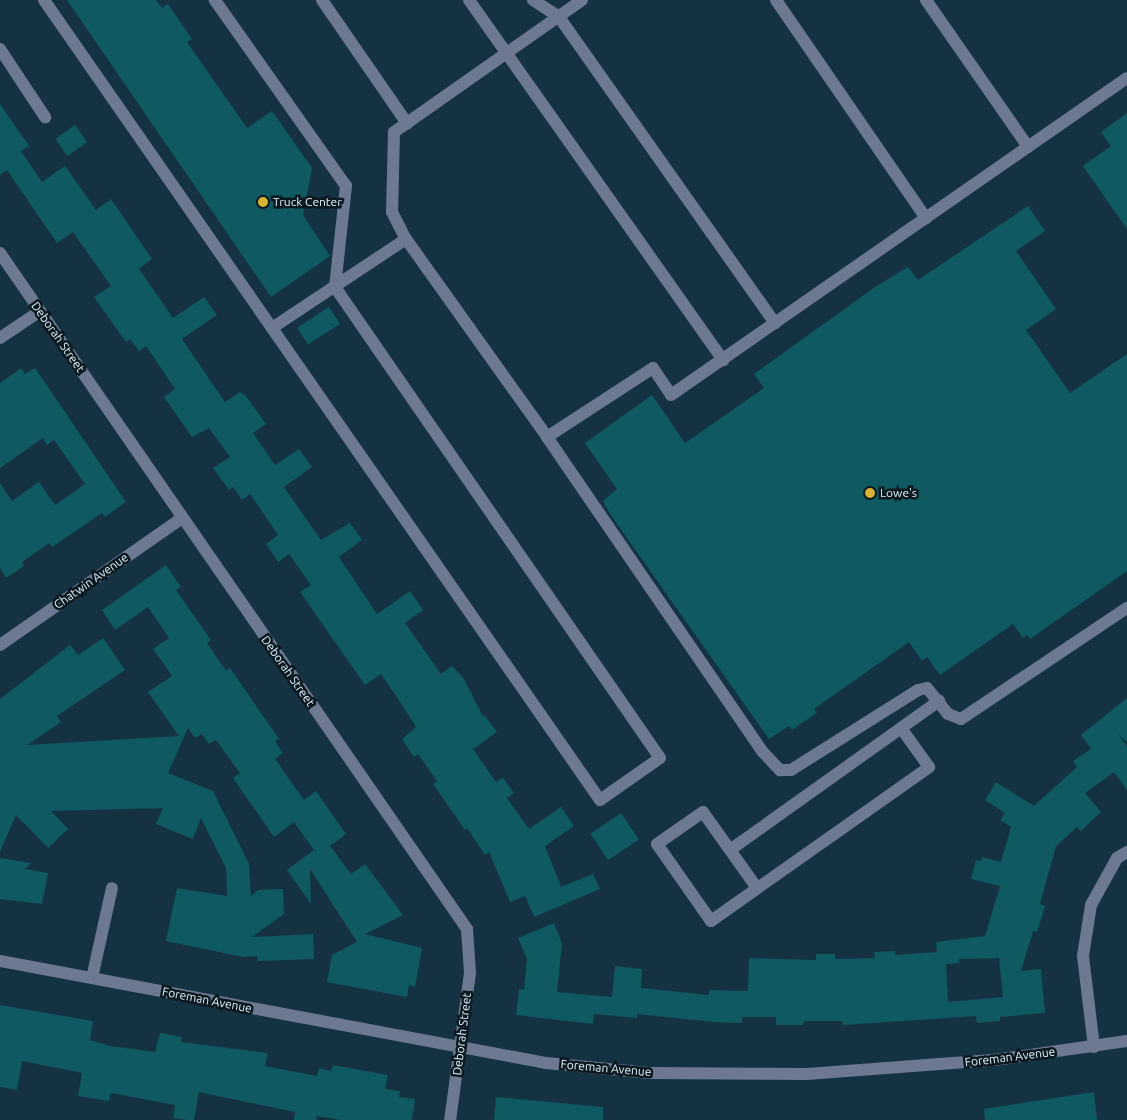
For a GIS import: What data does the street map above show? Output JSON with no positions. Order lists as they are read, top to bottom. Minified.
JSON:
{"streets":{"street":["Deborah Street","Chatwin Avenue","Foreman Avenue"]},"crossings":[["Deborah Street","Chatwin Avenue"],["Deborah Street","Foreman Avenue"]],"places":["Truck Center","Lowe's"]}
